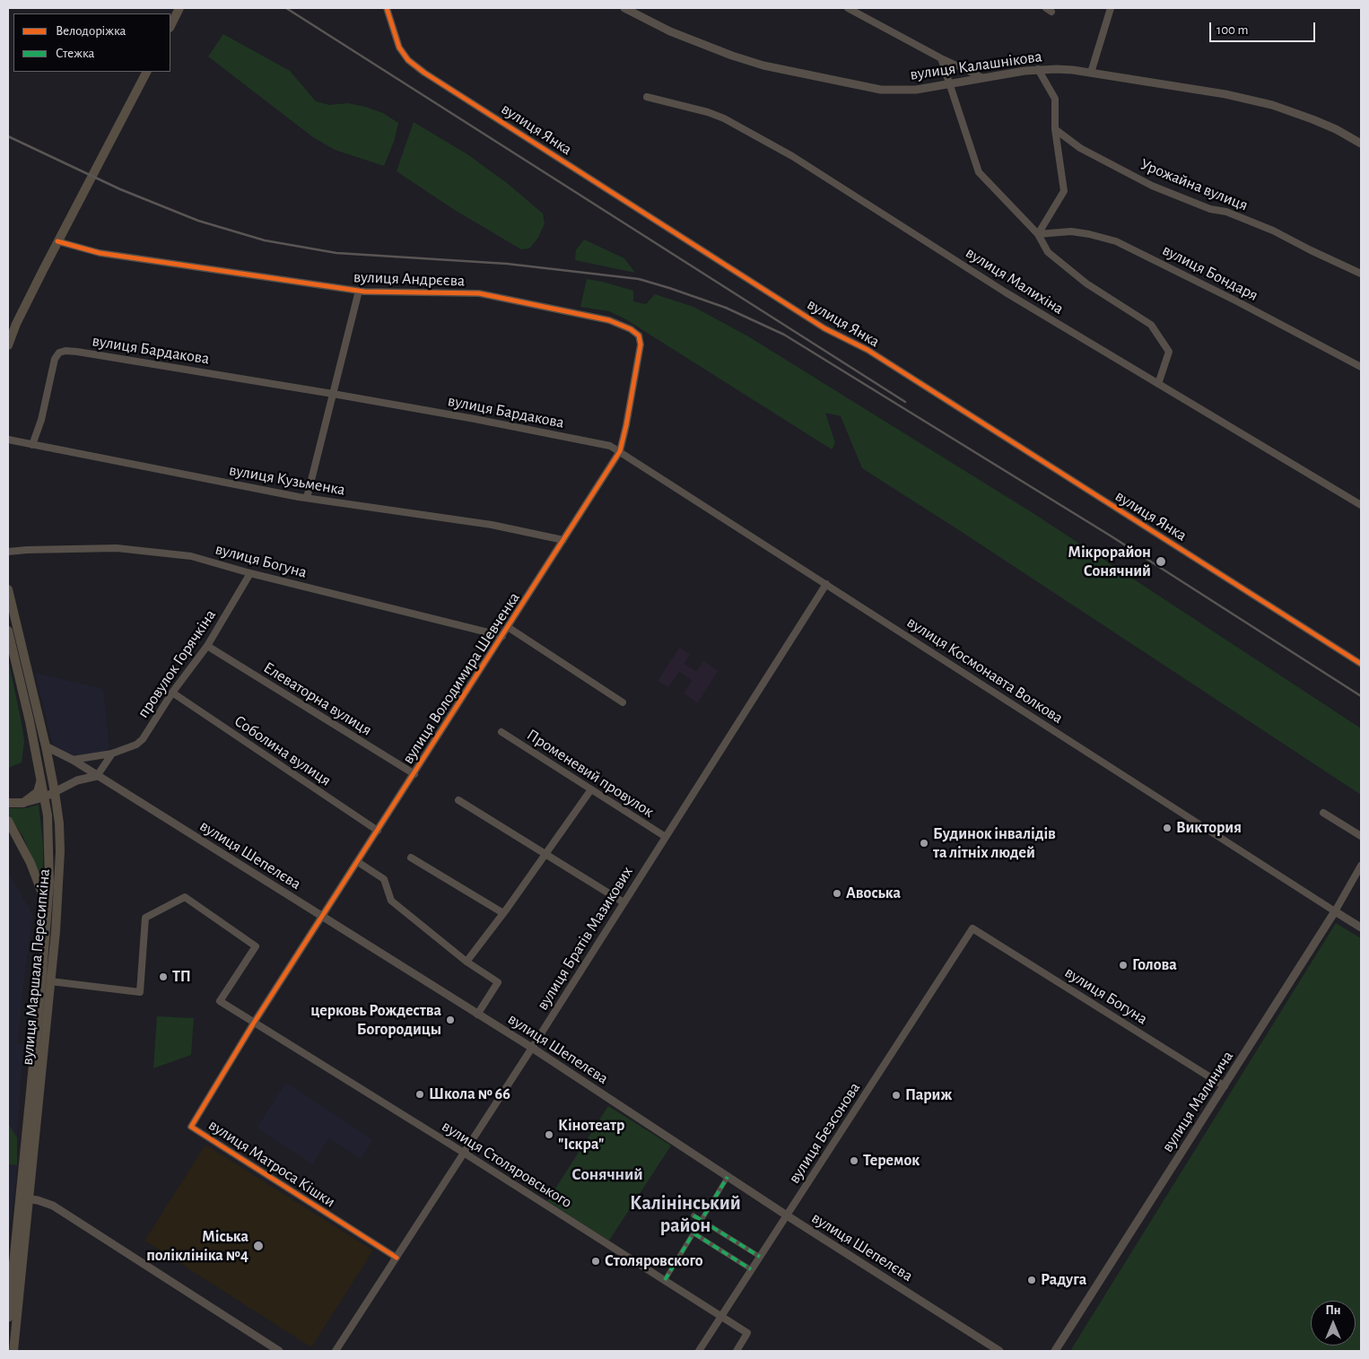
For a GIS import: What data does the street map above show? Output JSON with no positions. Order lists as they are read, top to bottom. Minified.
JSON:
{"streets":{"main road":["вулиця Маршала Пересипкіна"],"street":["вулиця Калашнікова","вулиця Янка","Урожайна вулиця","вулиця Бондаря","вулиця Андрєєва","вулиця Малихіна","вулиця Бардакова","вулиця Кузьменка","вулиця Богуна","провулок Горячкіна","вулиця Космонавта Волкова","вулиця Володимира Шевченка","Елеваторна вулиця","Соболина вулиця","Променевий провулок","вулиця Шепелєва","вулиця Братів Мазикових","вулиця Малинича","вулиця Безсонова","вулиця Матроса Кішки","вулиця Столяровського"]},"crossings":[["вулиця Андрєєва","вулиця Бардакова"],["вулиця Андрєєва","вулиця Космонавта Волкова"],["вулиця Андрєєва","вулиця Володимира Шевченка"],["вулиця Бардакова","вулиця Кузьменка"],["вулиця Бардакова","вулиця Космонавта Волкова"],["вулиця Бардакова","вулиця Володимира Шевченка"],["вулиця Кузьменка","вулиця Володимира Шевченка"],["вулиця Богуна","провулок Горячкіна"],["вулиця Богуна","вулиця Володимира Шевченка"],["вулиця Богуна","вулиця Малинича"],["вулиця Богуна","вулиця Безсонова"],["провулок Горячкіна","Елеваторна вулиця"],["провулок Горячкіна","Соболина вулиця"],["провулок Горячкіна","вулиця Шепелєва"],["вулиця Космонавта Волкова","вулиця Володимира Шевченка"],["вулиця Космонавта Волкова","вулиця Братів Мазикових"],["вулиця Космонавта Волкова","вулиця Малинича"],["вулиця Володимира Шевченка","Елеваторна вулиця"],["вулиця Володимира Шевченка","Соболина вулиця"],["вулиця Володимира Шевченка","вулиця Шепелєва"],["вулиця Володимира Шевченка","вулиця Матроса Кішки"],["вулиця Володимира Шевченка","вулиця Столяровського"],["Променевий провулок","вулиця Братів Мазикових"],["вулиця Шепелєва","вулиця Братів Мазикових"],["вулиця Шепелєва","вулиця Маршала Пересипкіна"],["вулиця Шепелєва","вулиця Безсонова"],["вулиця Братів Мазикових","вулиця Матроса Кішки"],["вулиця Братів Мазикових","вулиця Столяровського"],["вулиця Маршала Пересипкіна","вулиця Столяровського"],["вулиця Безсонова","вулиця Столяровського"],["вулиця Матроса Кішки","вулиця Столяровського"]],"districts":["Сонячний","Калінінський район"],"places":["Мікрорайон Сонячний","Виктория","Будинок інвалідів та літніх людей","Авоська","Голова","ТП","церковь Рождества Богородицы","Школа № 66","Париж","Кінотеатр \"Іскра\"","Теремок","Міська поліклініка №4","Столяровского","Радуга"],"legend":["Велодоріжка","Стежка"],"scale_bar":"100 m","north":"top"}
